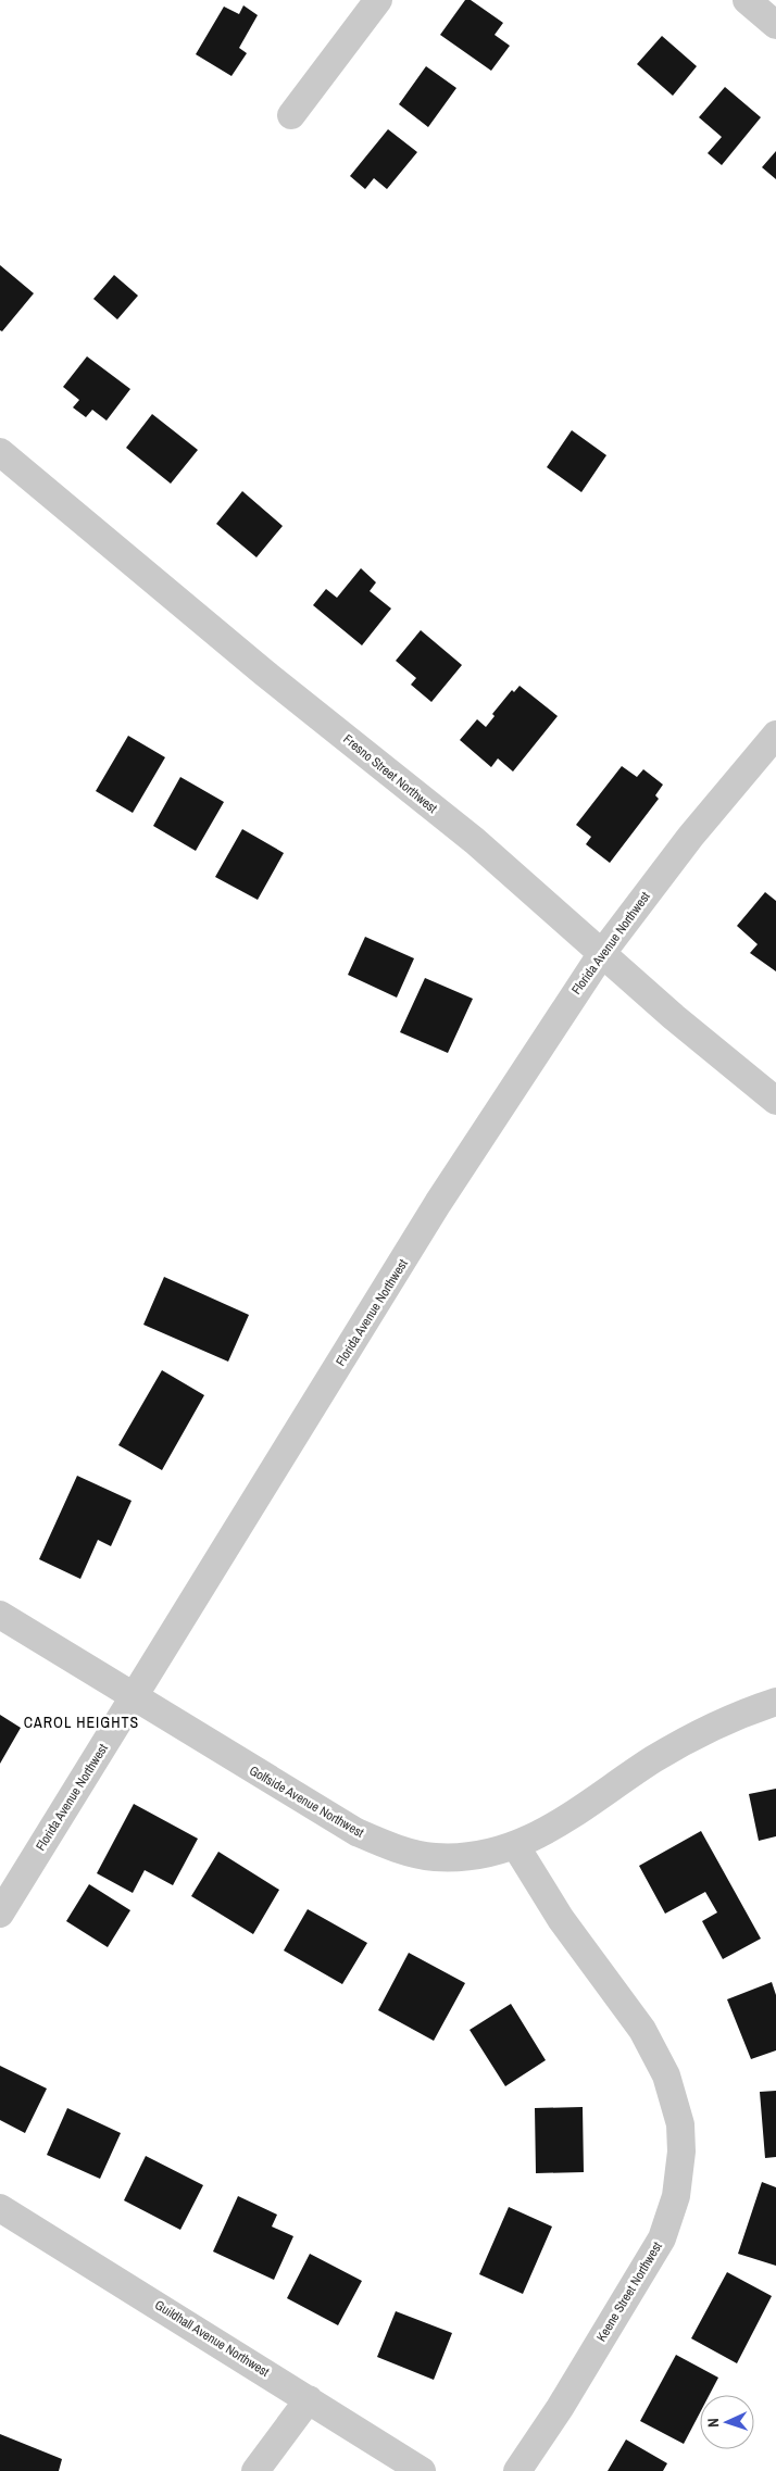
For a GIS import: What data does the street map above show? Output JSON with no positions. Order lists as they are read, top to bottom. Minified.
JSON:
{"streets":{"street":["Fresno Street Northwest","Florida Avenue Northwest","Golfside Avenue Northwest","Keene Street Northwest","Guildhall Avenue Northwest"]},"crossings":[["Fresno Street Northwest","Florida Avenue Northwest"],["Florida Avenue Northwest","Golfside Avenue Northwest"],["Golfside Avenue Northwest","Keene Street Northwest"]],"districts":["CAROL HEIGHTS"],"north":"left"}
